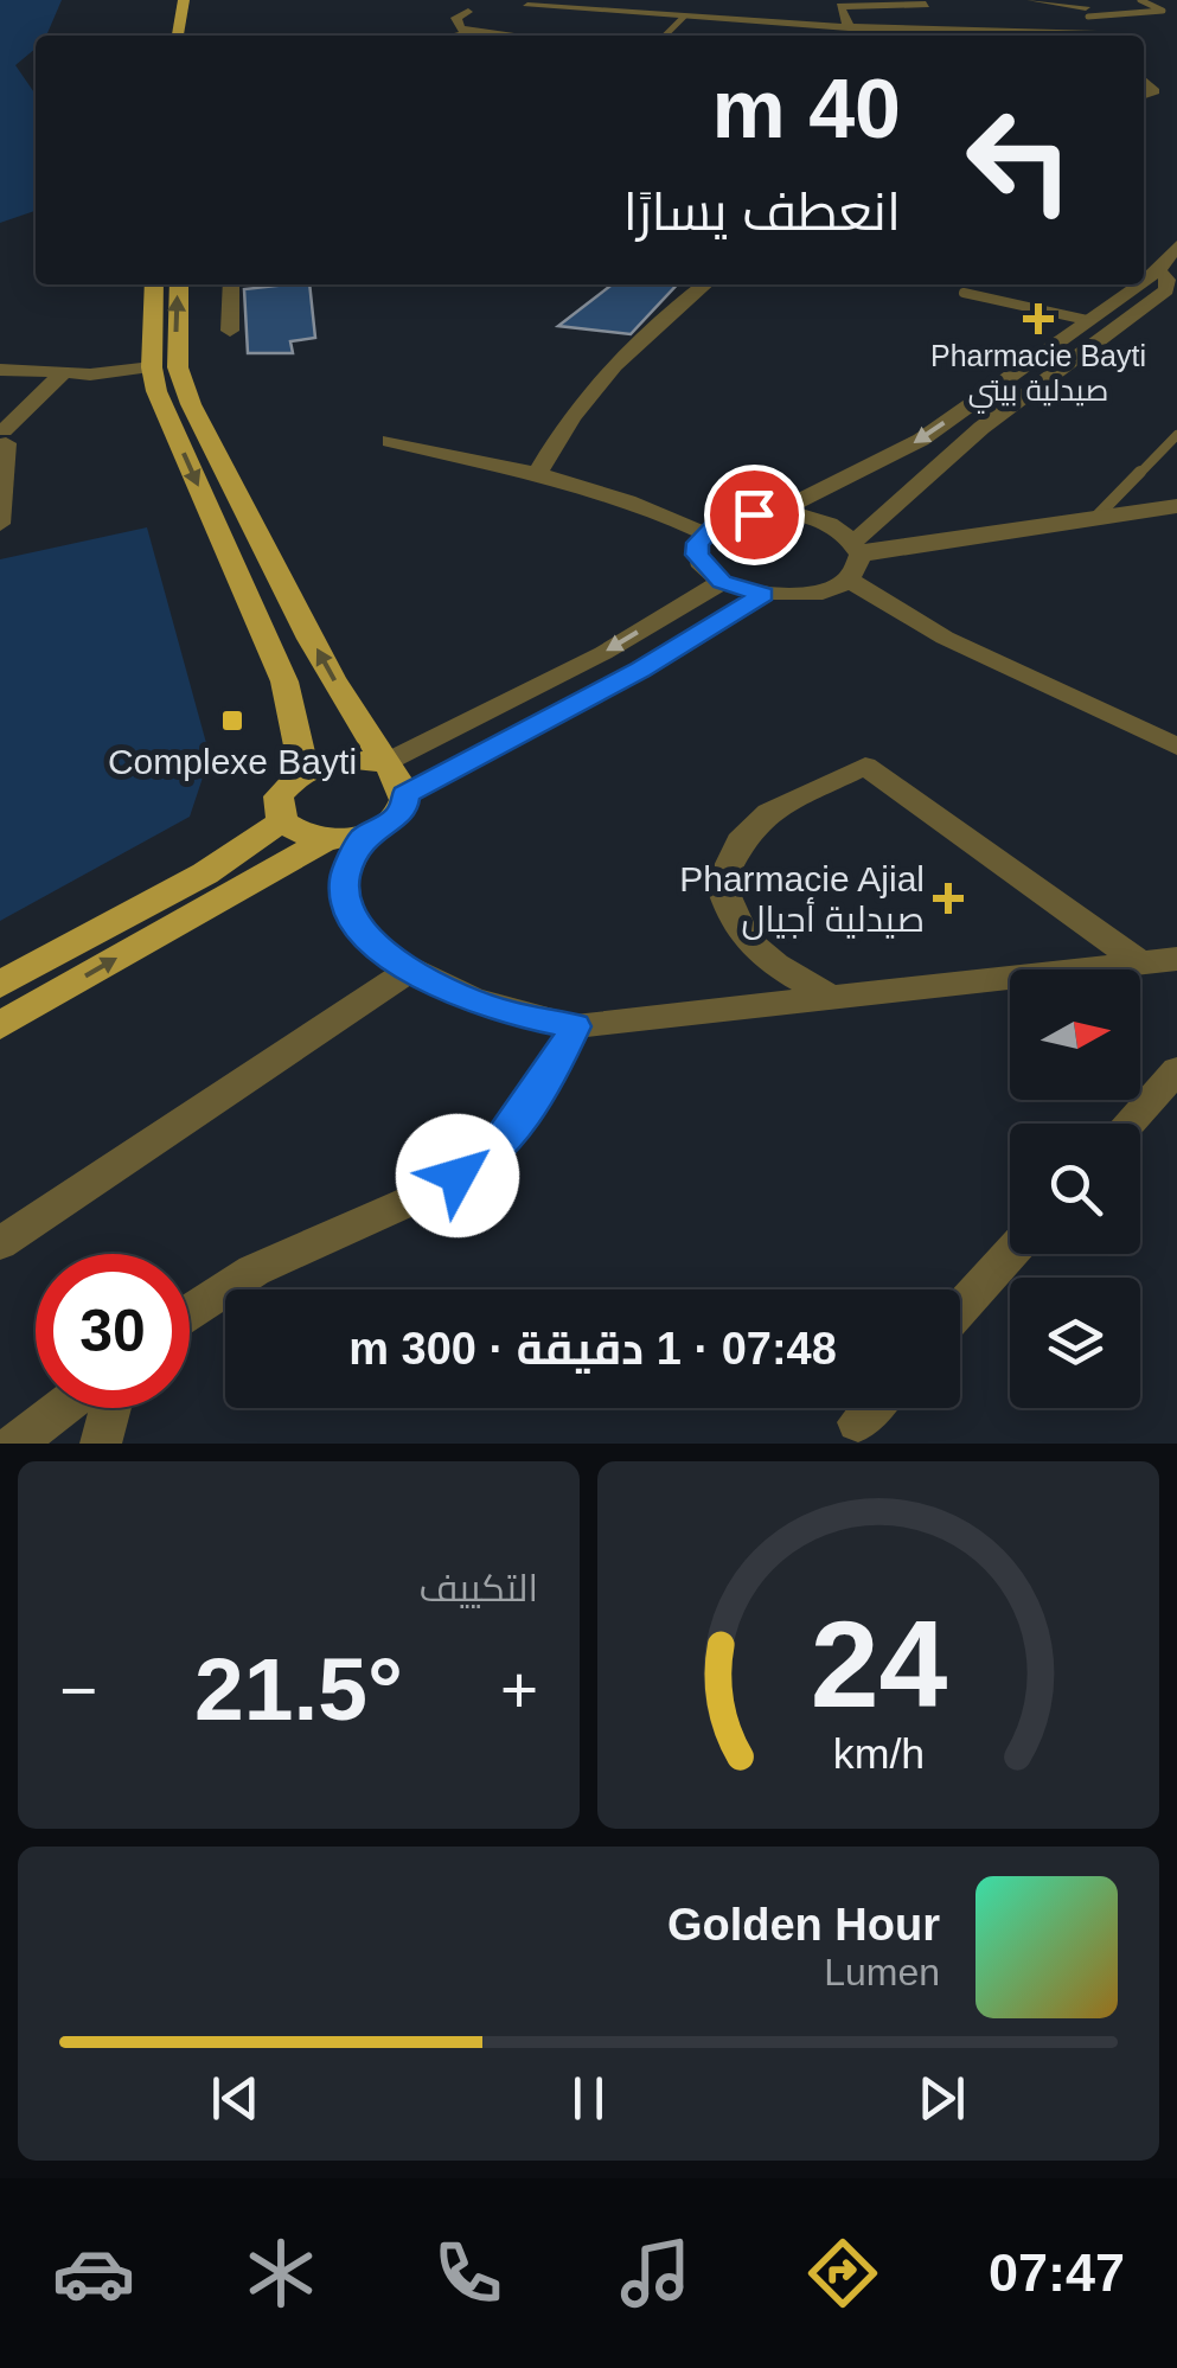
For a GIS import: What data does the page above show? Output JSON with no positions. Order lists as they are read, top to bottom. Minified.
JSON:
{"places":{"health":["Pharmacie Bayti صيدلية بيتي","Pharmacie Ajial صيدلية أجيال"],"transit":["Complexe Bayti"]},"north":"right","page":{"turn":["40 m","انعطف يسارًا"],"limit":"30","trip":"07:48 · 1 دقيقة · 300 m","tile":"التكييف","heat":["−","21.5°","+"],"song":["Golden Hour","Lumen"],"tabs":"07:47","gauge":["24","km/h"]}}
